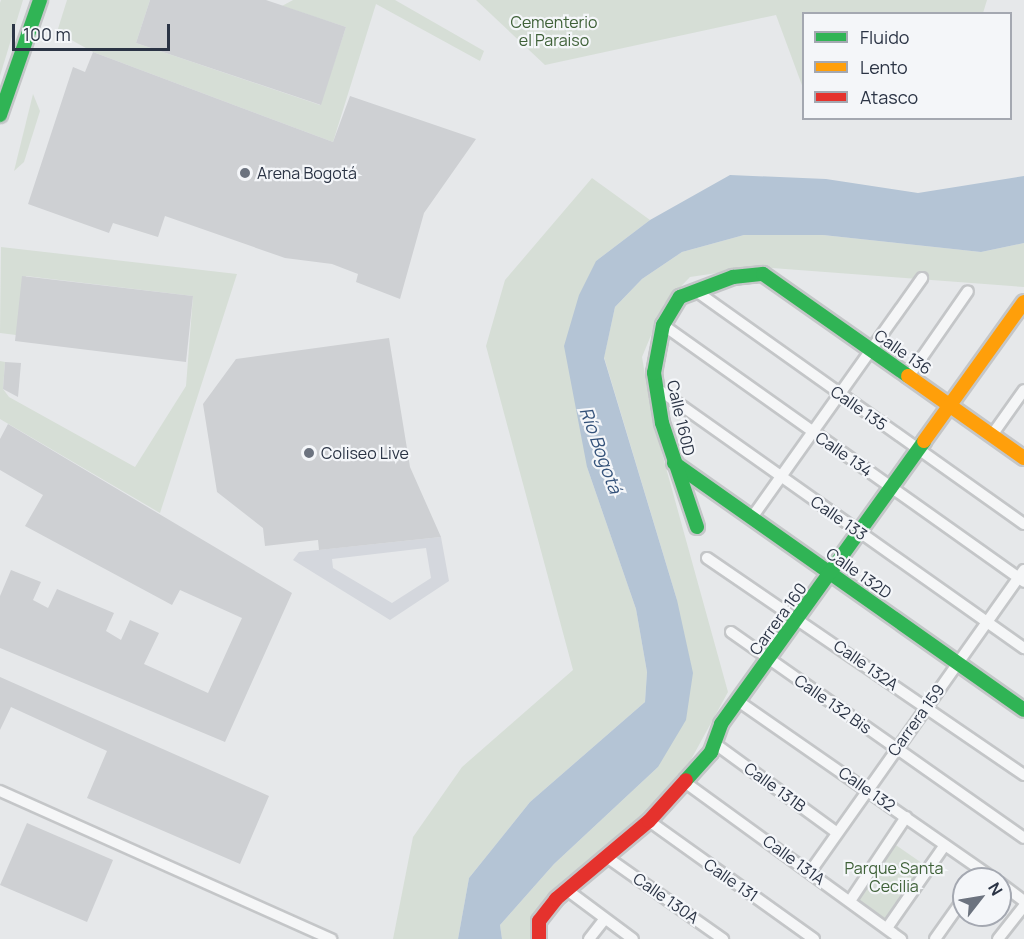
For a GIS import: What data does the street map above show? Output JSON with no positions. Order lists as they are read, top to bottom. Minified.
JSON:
{"streets":{"main road":["Calle 136","Calle 160D","Calle 132D","Carrera 160"],"street":["Calle 135","Calle 134","Calle 133","Calle 132A","Calle 132 Bis","Carrera 159","Calle 131B","Calle 132","Calle 131A","Calle 131","Calle 130A"]},"crossings":[["Calle 136","Calle 160D"],["Calle 136","Carrera 160"],["Calle 135","Calle 160D"],["Calle 135","Carrera 160"],["Calle 160D","Calle 134"],["Calle 160D","Calle 133"],["Calle 160D","Calle 132D"],["Calle 134","Carrera 160"],["Calle 134","Carrera 159"],["Calle 133","Carrera 160"],["Calle 133","Carrera 159"],["Calle 132D","Carrera 160"],["Calle 132D","Carrera 159"],["Carrera 160","Calle 132A"],["Carrera 160","Calle 132 Bis"],["Carrera 160","Calle 131B"],["Carrera 160","Calle 132"],["Carrera 160","Calle 131A"],["Carrera 160","Calle 131"],["Carrera 160","Calle 130A"],["Calle 132A","Carrera 159"],["Calle 132 Bis","Carrera 159"],["Carrera 159","Calle 131B"],["Carrera 159","Calle 132"],["Carrera 159","Calle 131A"]],"water":["Río Bogotá"],"parks":["Cementerio el Paraiso","Parque Santa Cecilia"],"places":["Arena Bogotá","Coliseo Live"],"legend":["Fluido","Lento","Atasco"],"scale_bar":"100 m","north":"top right"}
